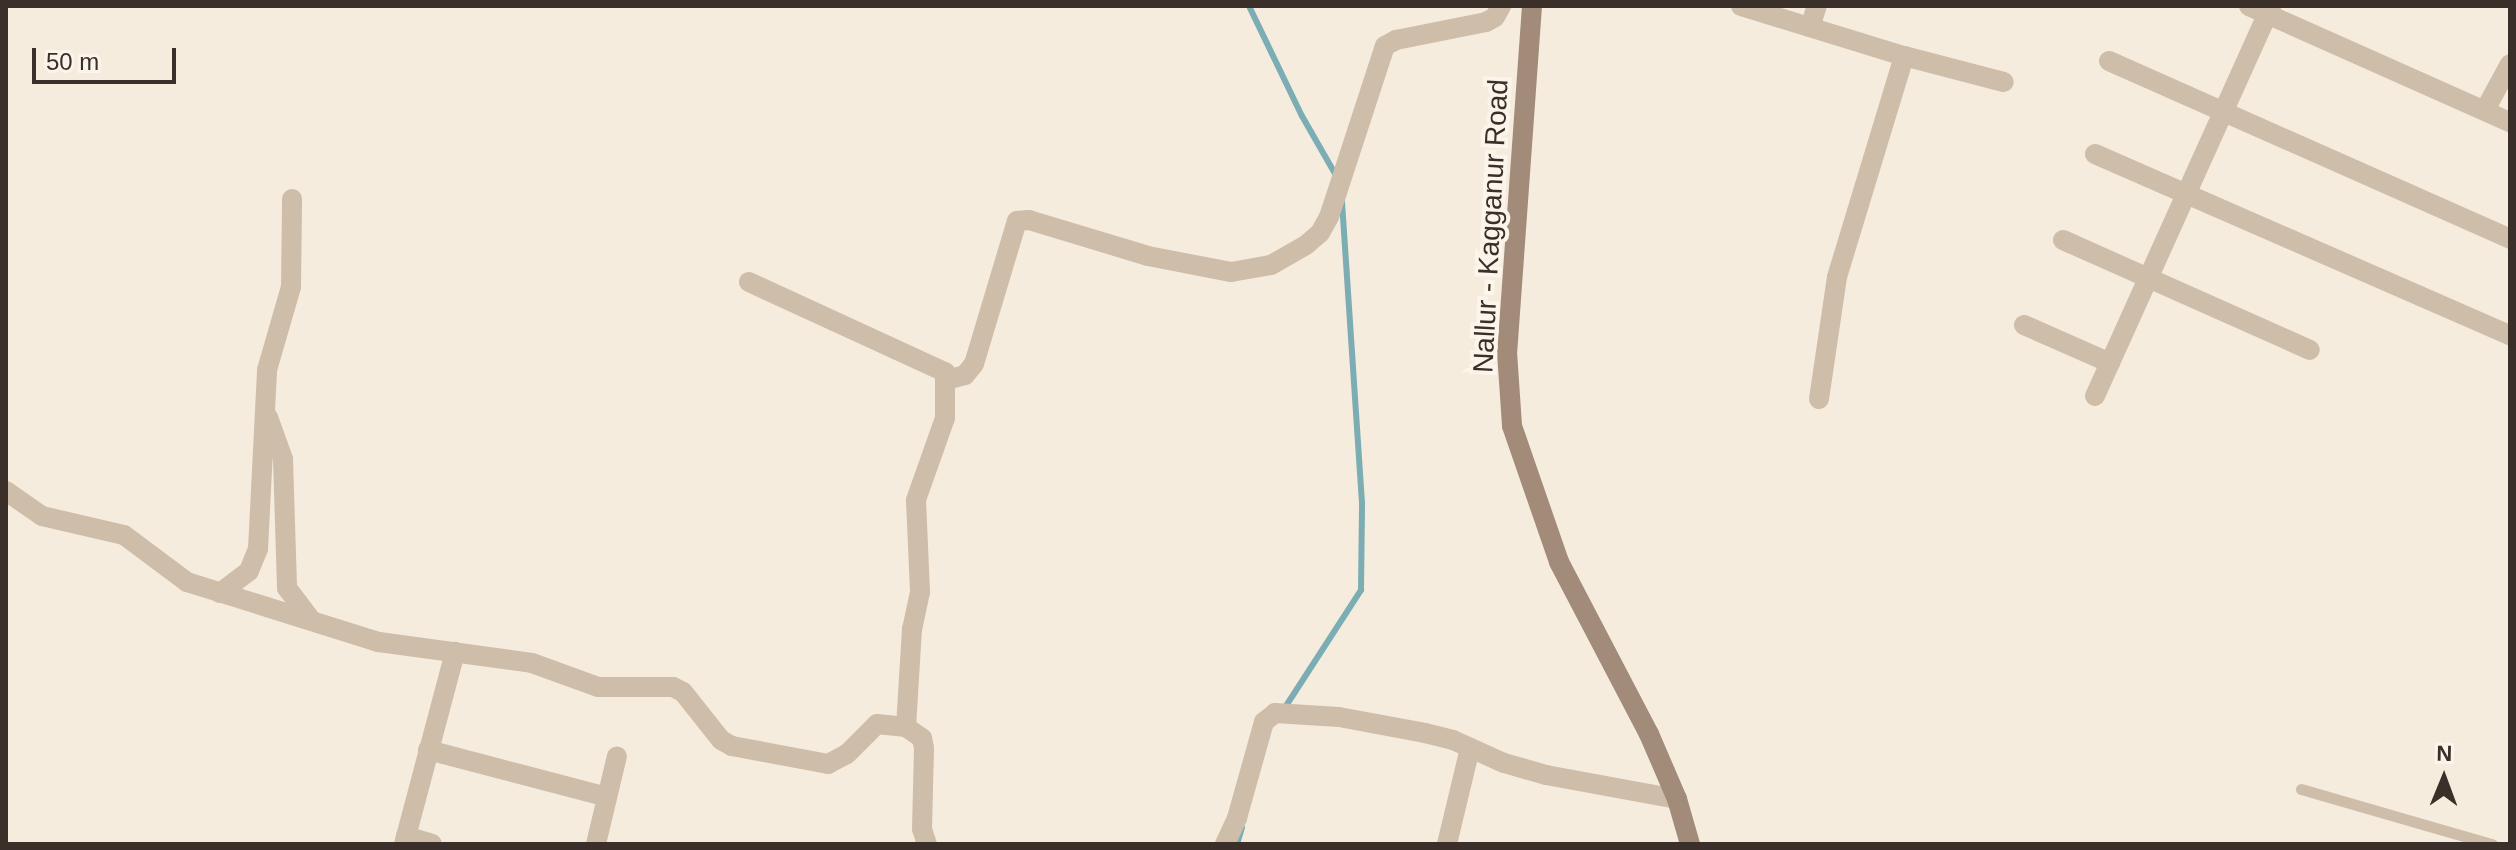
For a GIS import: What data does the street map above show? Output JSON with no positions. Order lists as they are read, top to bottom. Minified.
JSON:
{"streets":{"main road":["Nallur - Kagganur Road"]},"scale_bar":"50 m","north":"top"}
